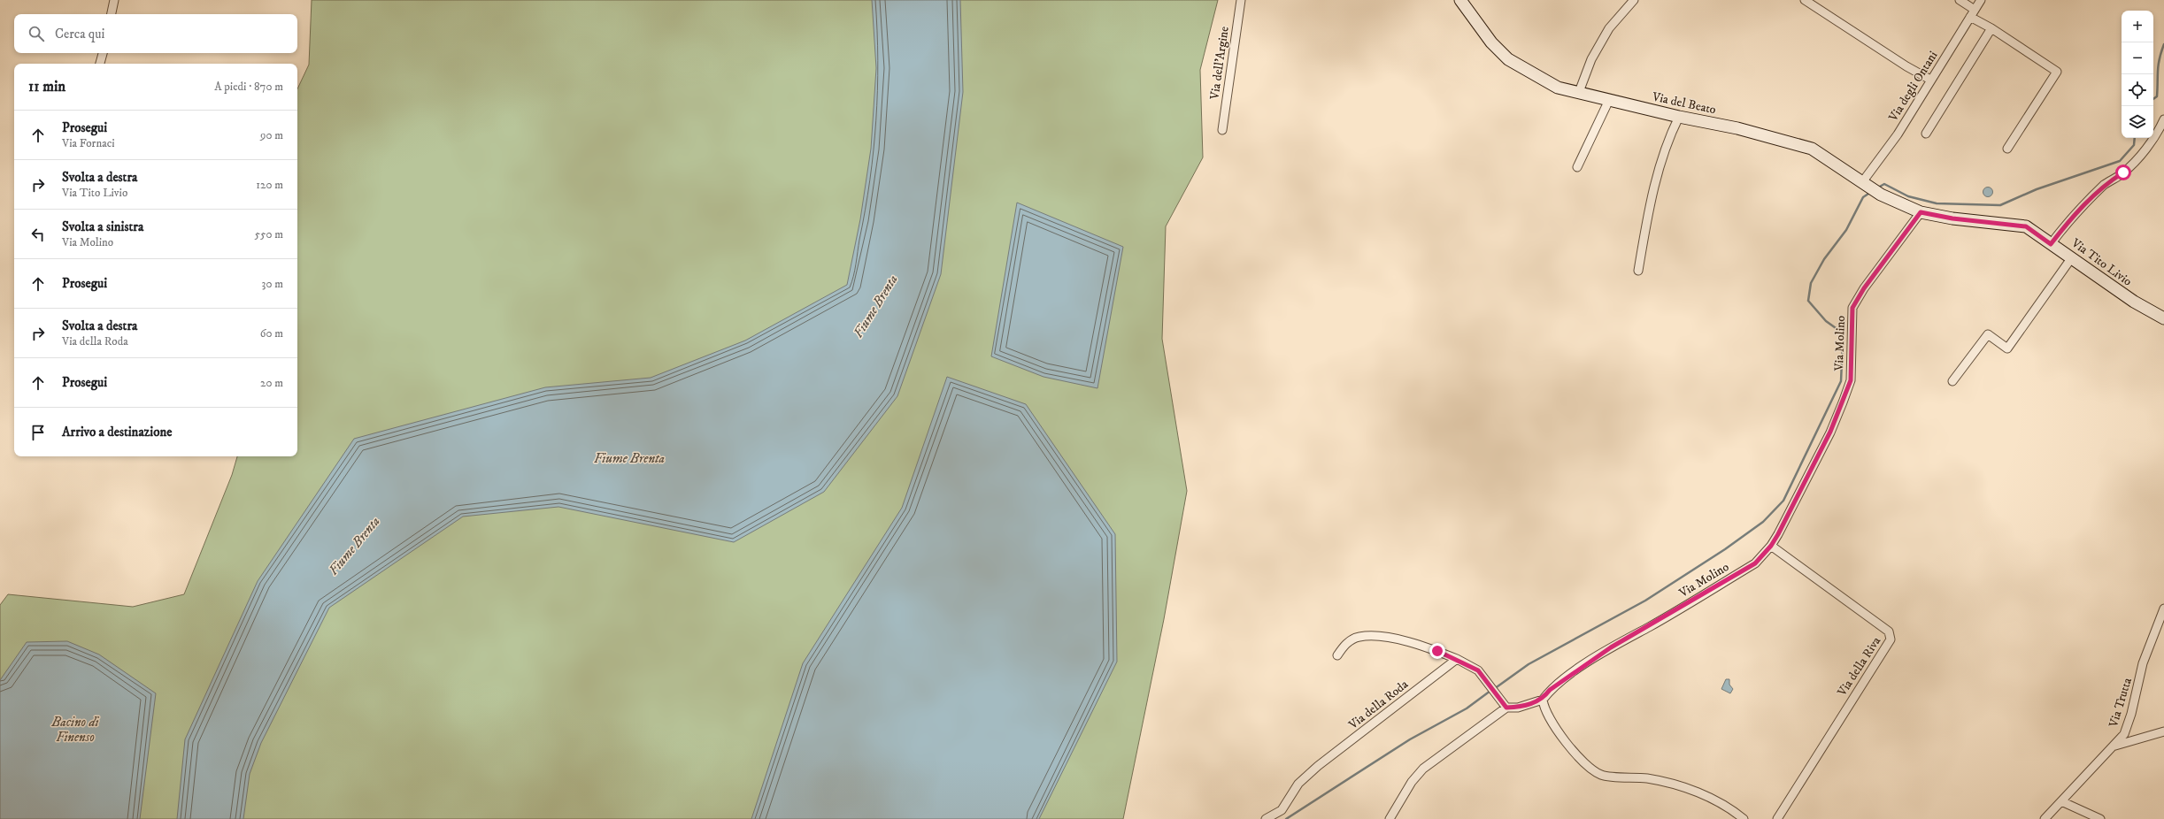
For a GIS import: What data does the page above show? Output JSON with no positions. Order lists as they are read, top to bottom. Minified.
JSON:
{"streets":{"street":["Via dell'Argine","Via degli Ontani","Via del Beato","Via Tito Livio","Via Molino","Via della Riva","Via Trutta","Via della Roda"]},"crossings":[["Via degli Ontani","Via del Beato"],["Via del Beato","Via Tito Livio"],["Via del Beato","Via Molino"],["Via Tito Livio","Via Molino"],["Via Molino","Via della Riva"]],"water":["Fiume Brenta","Bacino di Finenso"],"page":{"map_buttons":["+","−"],"search":"Cerca qui","heading":["11 min","A piedi · 870 m"],"list":[["Prosegui","Via Fornaci","90 m"],["Svolta a destra","Via Tito Livio","120 m"],["Svolta a sinistra","Via Molino","550 m"],["Prosegui","30 m"],["Svolta a destra","Via della Roda","60 m"],["Prosegui","20 m"],"Arrivo a destinazione"]}}
